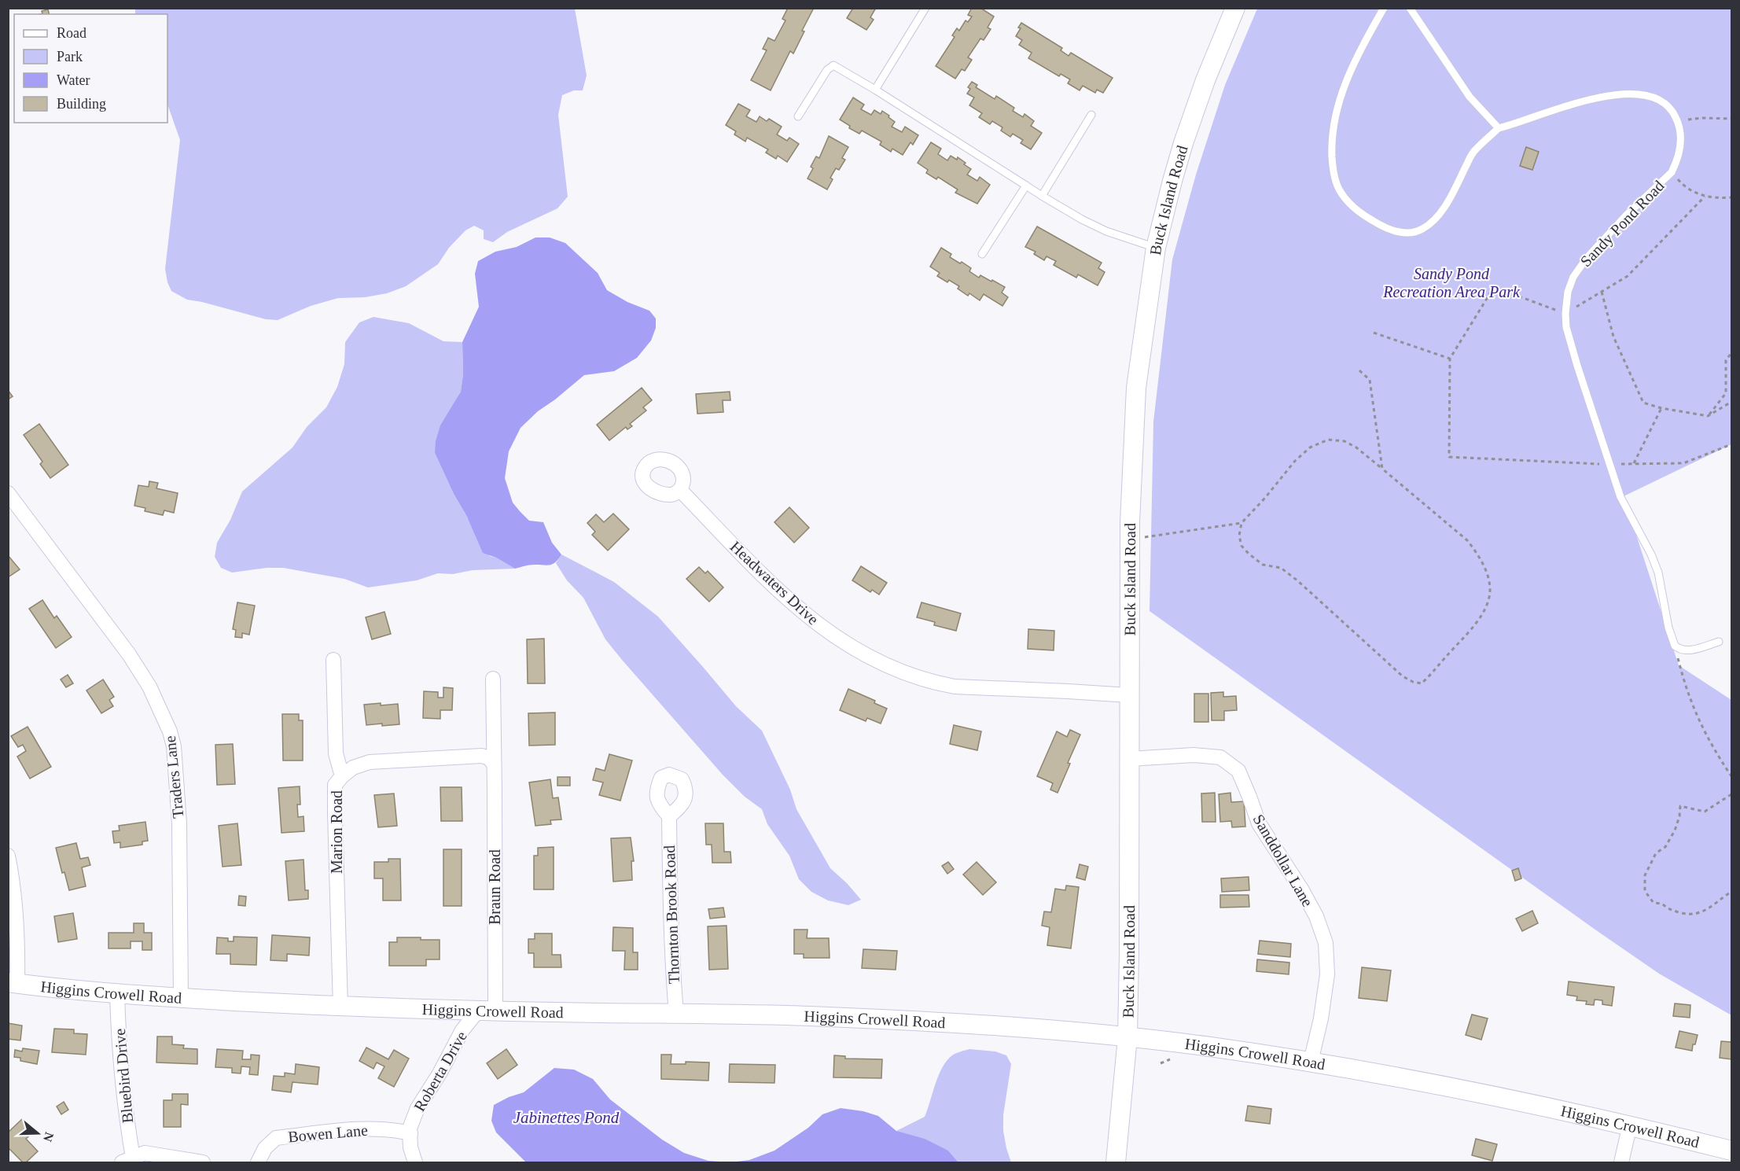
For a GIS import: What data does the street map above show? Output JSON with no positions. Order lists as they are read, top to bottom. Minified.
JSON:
{"streets":{"main road":["Buck Island Road","Higgins Crowell Road"],"street":["Headwaters Drive","Traders Lane","Marion Road","Sanddollar Lane","Braun Road","Thornton Brook Road","Roberta Drive","Bluebird Drive","Bowen Lane"],"lane":["Sandy Pond Road"]},"crossings":[["Buck Island Road","Headwaters Drive"],["Buck Island Road","Sanddollar Lane"],["Buck Island Road","Higgins Crowell Road"],["Traders Lane","Higgins Crowell Road"],["Marion Road","Higgins Crowell Road"],["Sanddollar Lane","Higgins Crowell Road"],["Braun Road","Higgins Crowell Road"],["Braun Road","Roberta Drive"],["Thornton Brook Road","Higgins Crowell Road"],["Higgins Crowell Road","Roberta Drive"],["Higgins Crowell Road","Bluebird Drive"],["Roberta Drive","Bowen Lane"]],"water":["Jabinettes Pond"],"parks":["Sandy Pond Recreation Area Park"],"legend":["Road","Park","Water","Building"],"north":"right"}
